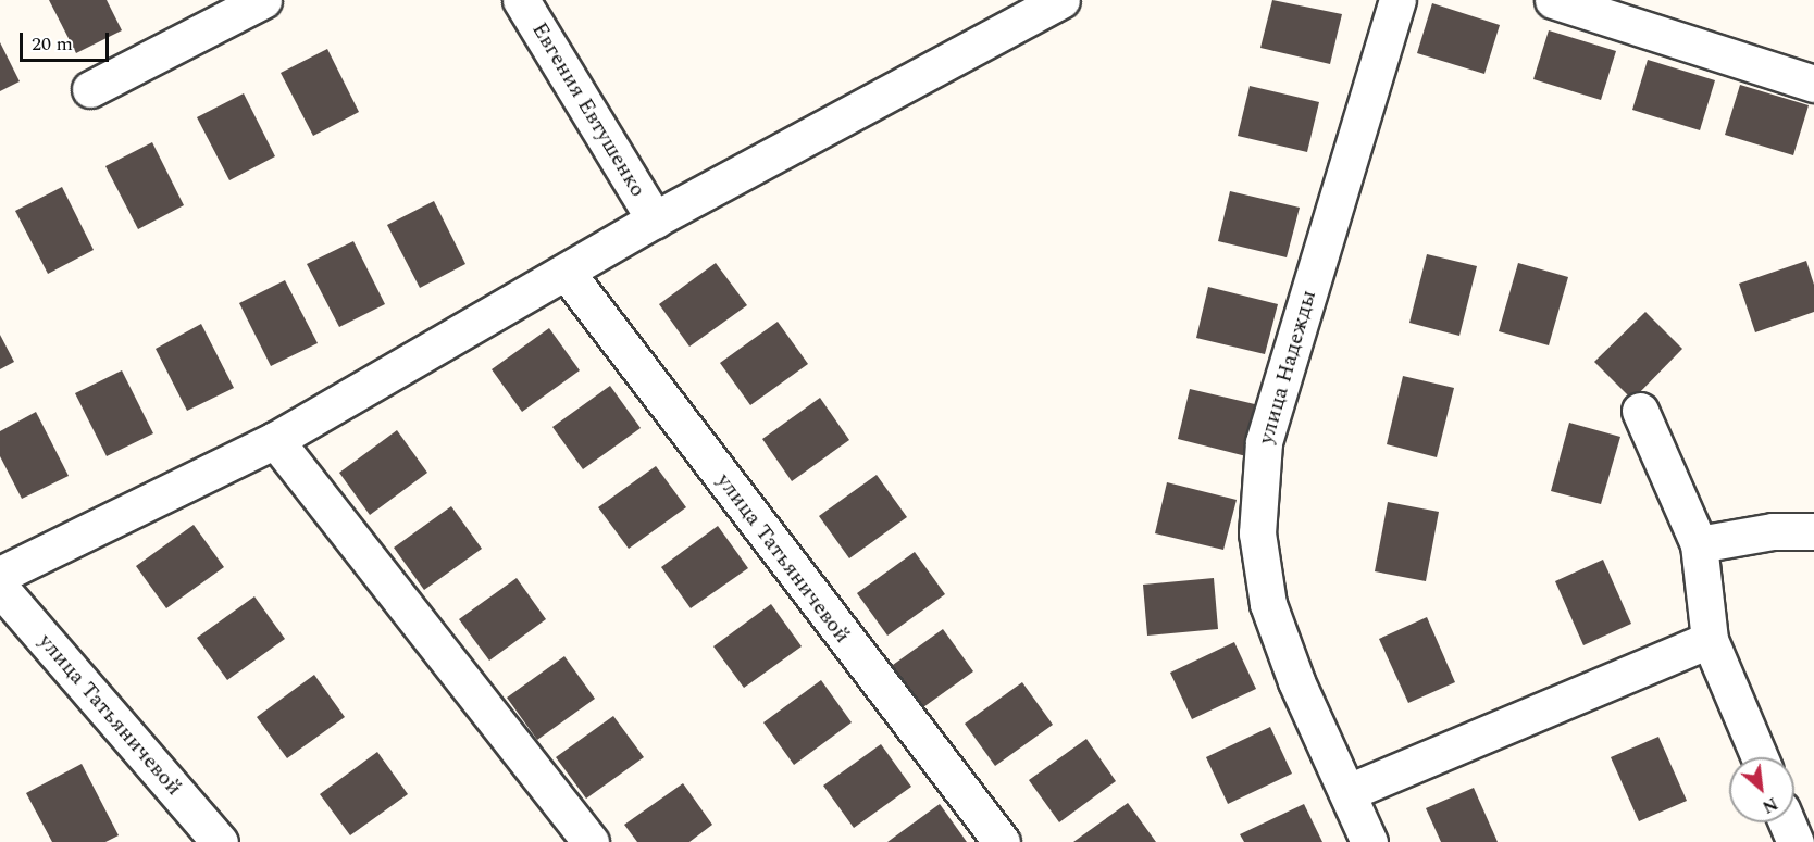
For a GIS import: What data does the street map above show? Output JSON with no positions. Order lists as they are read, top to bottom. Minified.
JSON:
{"streets":{"street":["Евгения Евтушенко","улица Надежды","улица Татьяничевой"]},"scale_bar":"20 m","north":"bottom right"}
